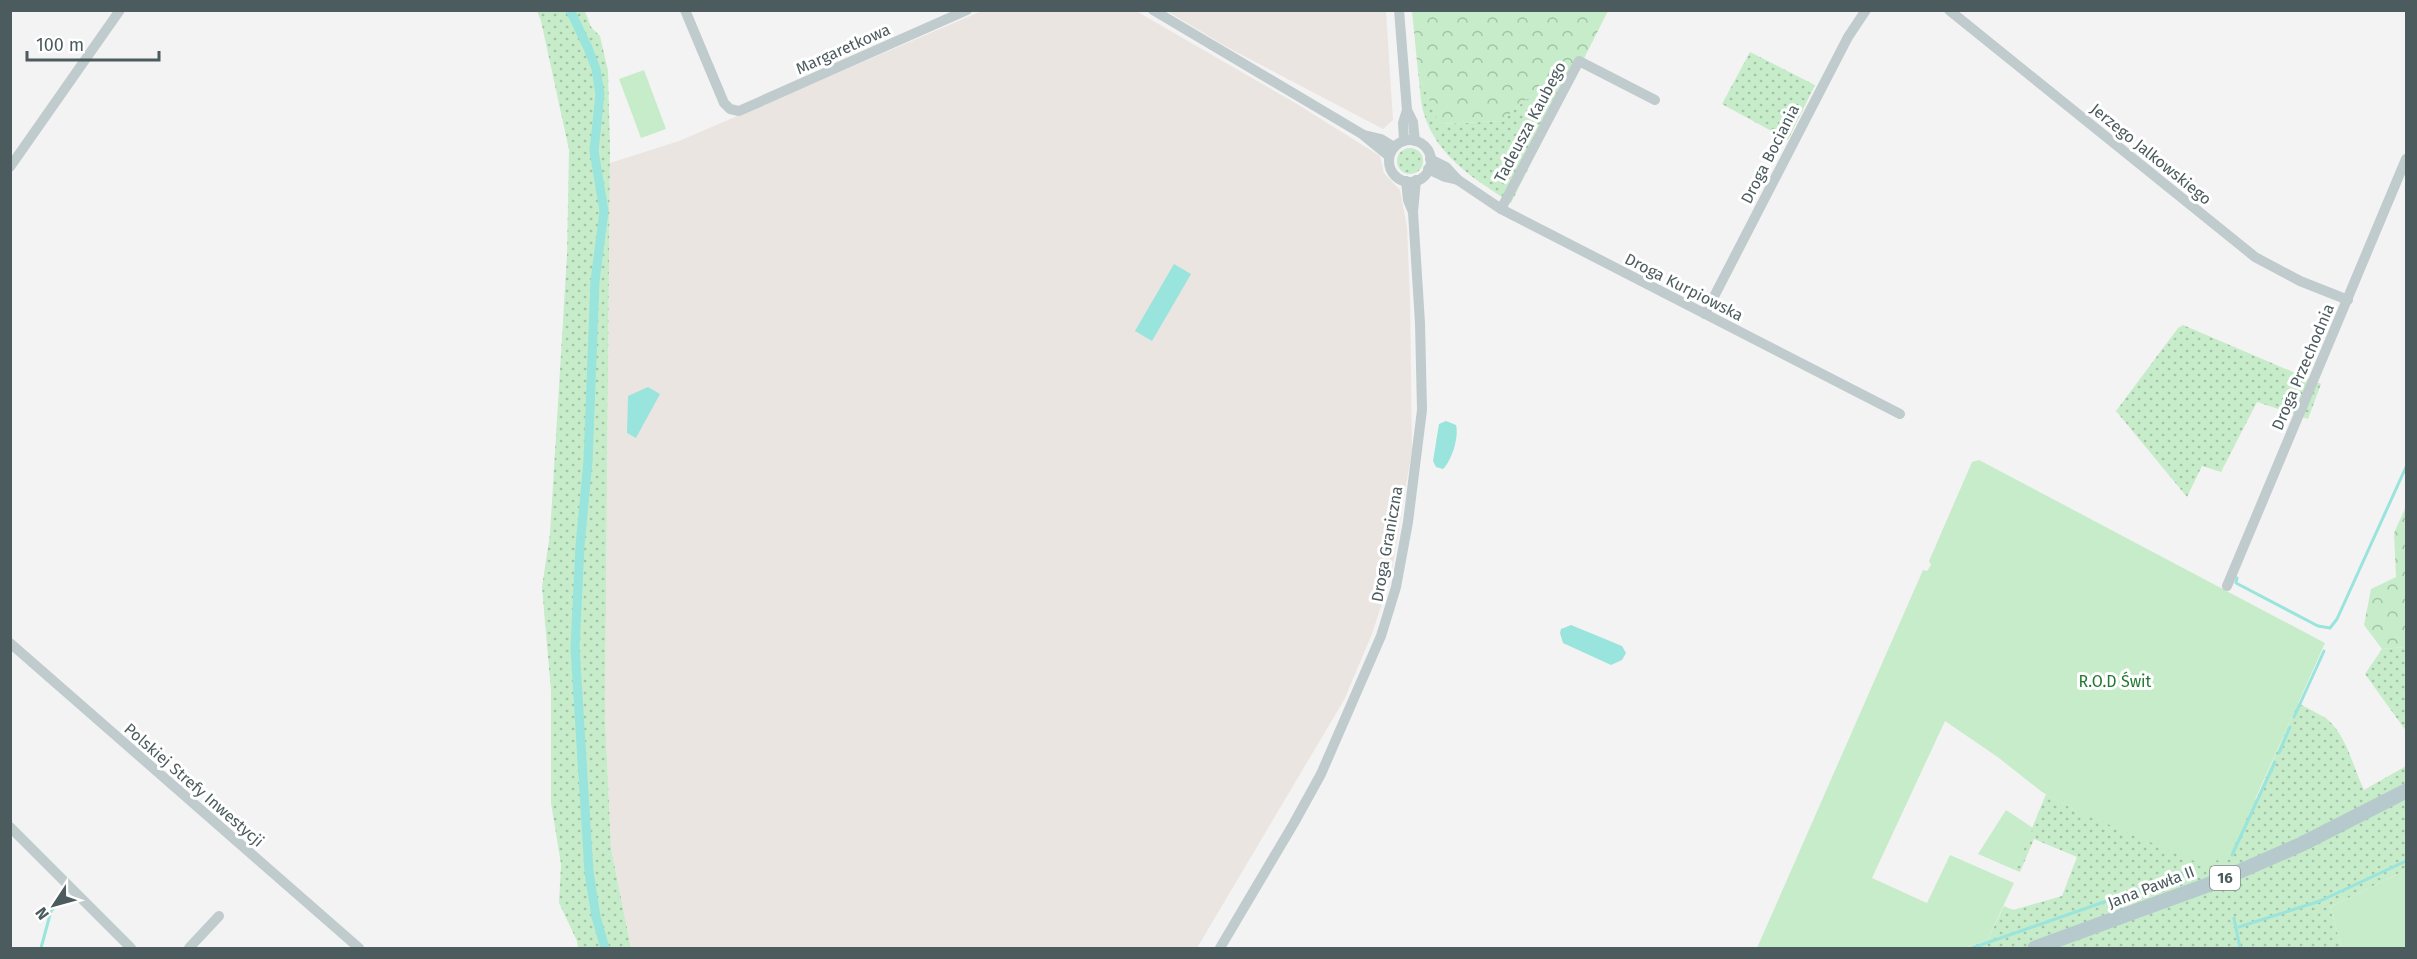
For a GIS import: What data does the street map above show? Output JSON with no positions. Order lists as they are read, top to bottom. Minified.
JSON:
{"streets":{"main road":["16","Jana Pawła II"],"street":["Margaretkowa","Tadeusza Kaubego","Droga Bociania","Jerzego Jalkowskiego","Droga Kurpiowska","Droga Przechodnia","Droga Graniczna","Polskiej Strefy Inwestycji"]},"crossings":[["Tadeusza Kaubego","Droga Kurpiowska"],["Droga Bociania","Droga Kurpiowska"],["Jerzego Jalkowskiego","Droga Przechodnia"],["Droga Kurpiowska","Droga Graniczna"]],"parks":["R.O.D Świt"],"scale_bar":"100 m","north":"bottom left"}
